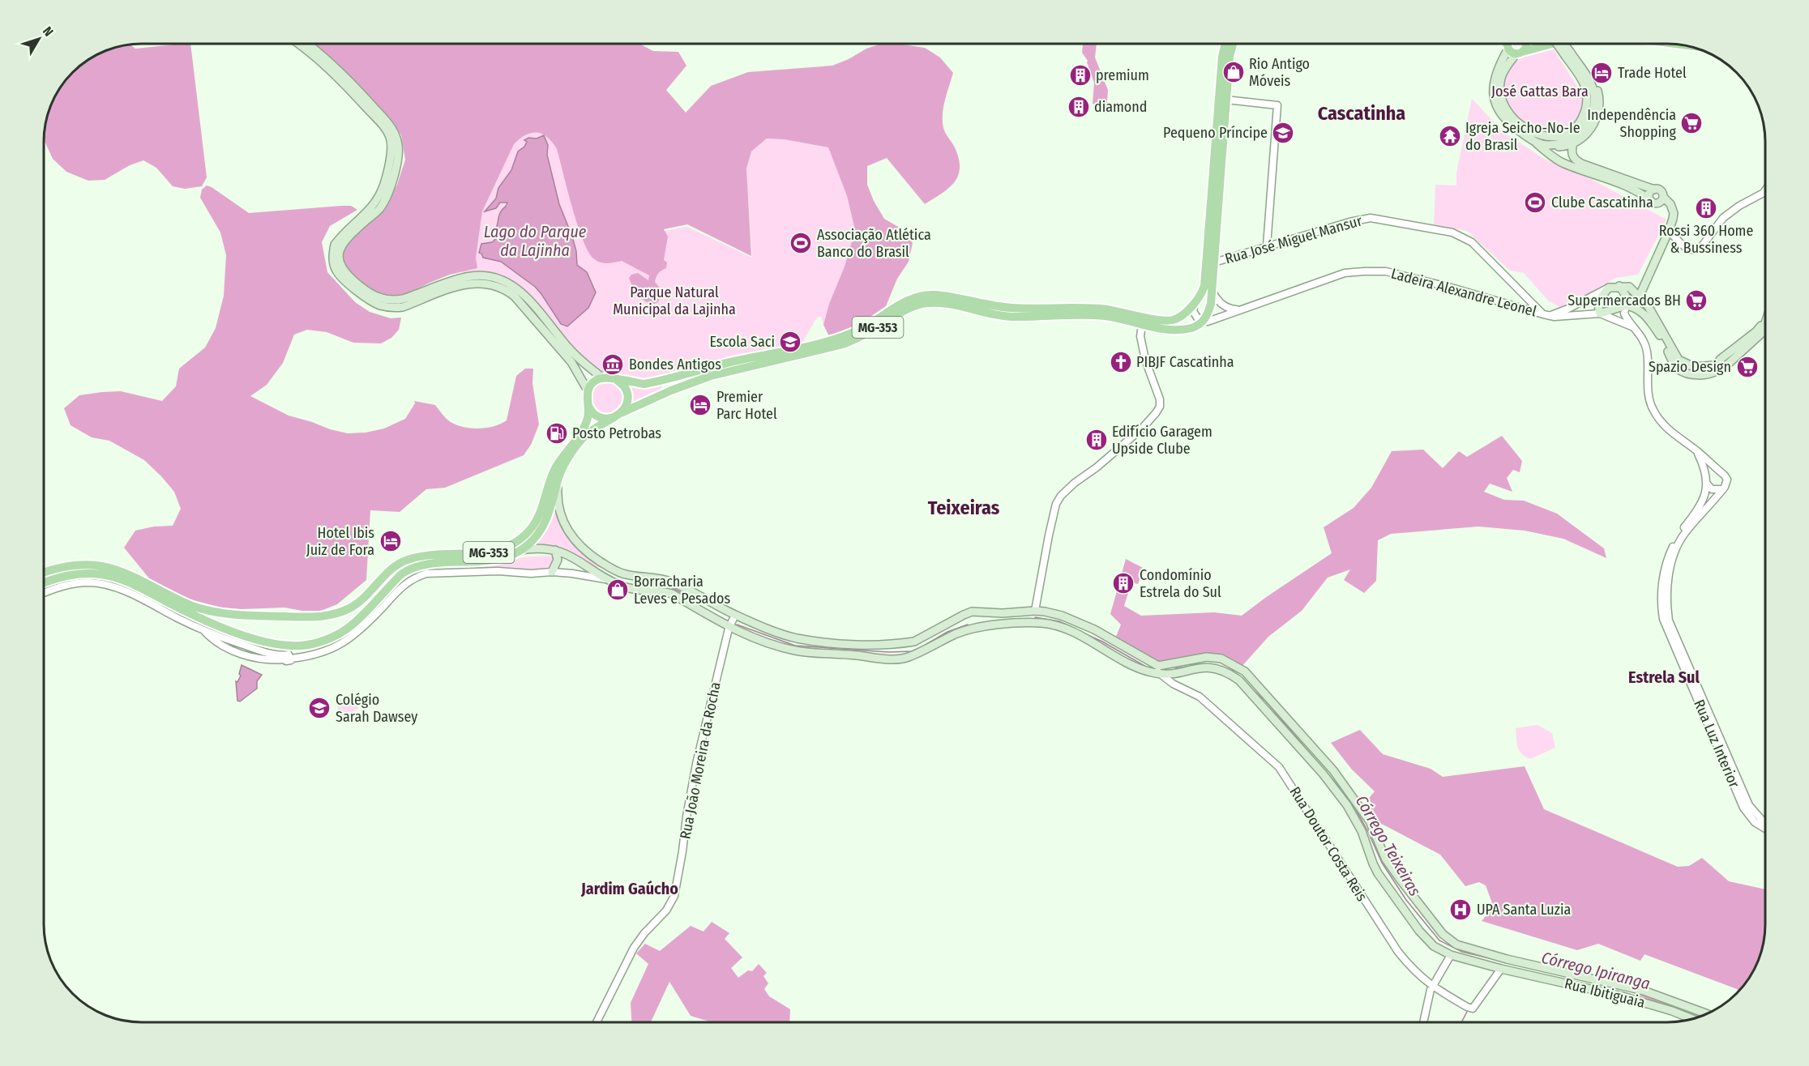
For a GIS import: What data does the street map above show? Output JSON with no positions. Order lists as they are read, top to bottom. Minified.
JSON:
{"streets":{"main road":["Ladeira Alexandre Leonel","MG-353","Rua Ibitiguaia"],"street":["Rua José Miguel Mansur","Rua Luz Interior","Rua João Moreira da Rocha","Rua Doutor Costa Reis"]},"crossings":[["Rua José Miguel Mansur","Ladeira Alexandre Leonel"],["Rua José Miguel Mansur","MG-353"],["Ladeira Alexandre Leonel","MG-353"],["Rua Doutor Costa Reis","Rua Ibitiguaia"]],"districts":["Cascatinha","Teixeiras","Estrela Sul","Jardim Gaúcho"],"water":["Lago do Parque da Lajinha","Córrego Teixeiras","Córrego Ipiranga"],"parks":["José Gattas Bara","Parque Natural Municipal da Lajinha"],"places":{"shop":["Rio Antigo Móveis","Borracharia Leves e Pesados"],"hotel":["Trade Hotel","Premier Parc Hotel","Hotel Ibis Juiz de Fora"],"building":["premium","diamond","Rossi 360 Home & Bussiness","Edifício Garagem Upside Clube","Condomínio Estrela do Sul"],"supermarket":["Independência Shopping","Supermercados BH","Spazio Design"],"school or university":["Pequeno Príncipe","Escola Saci","Colégio Sarah Dawsey"],"temple":["Igreja Seicho-No-Ie do Brasil"],"sports":["Clube Cascatinha","Associação Atlética Banco do Brasil"],"church":["PIBJF Cascatinha"],"museum":["Bondes Antigos"],"fuel station":["Posto Petrobas"],"hospital":["UPA Santa Luzia"]},"north":"top right"}
